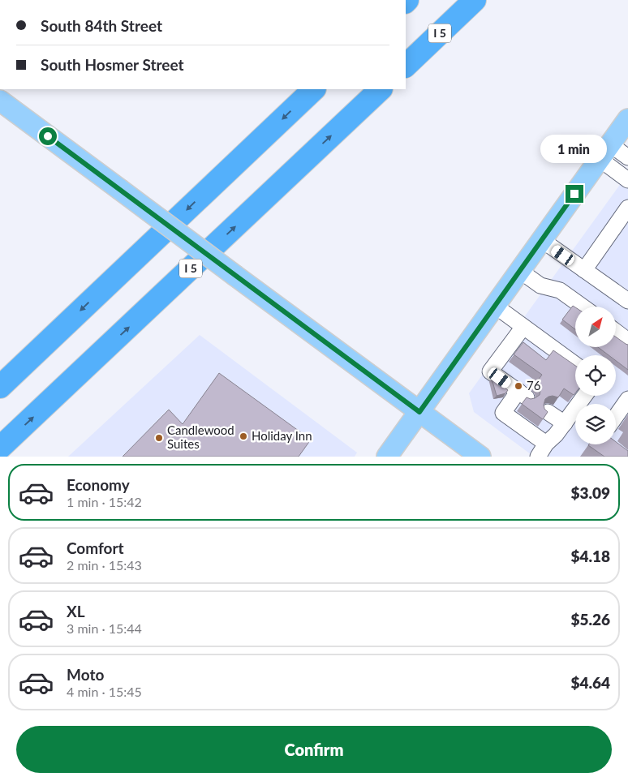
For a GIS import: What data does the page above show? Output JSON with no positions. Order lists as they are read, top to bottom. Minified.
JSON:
{"streets":{"highway":["I 5"]},"places":["76","Holiday Inn","Candlewood Suites"],"north":"top right","page":{"banner":["South 84th Street","South Hosmer Street"],"bubble":"1 min","list":[{"name":"Economy","note":"1 min · 15:42","value":"$3.09"},{"name":"Comfort","note":"2 min · 15:43","value":"$4.18"},{"name":"XL","note":"3 min · 15:44","value":"$5.26"},{"name":"Moto","note":"4 min · 15:45","value":"$4.64"}],"buttons":"Confirm"}}
